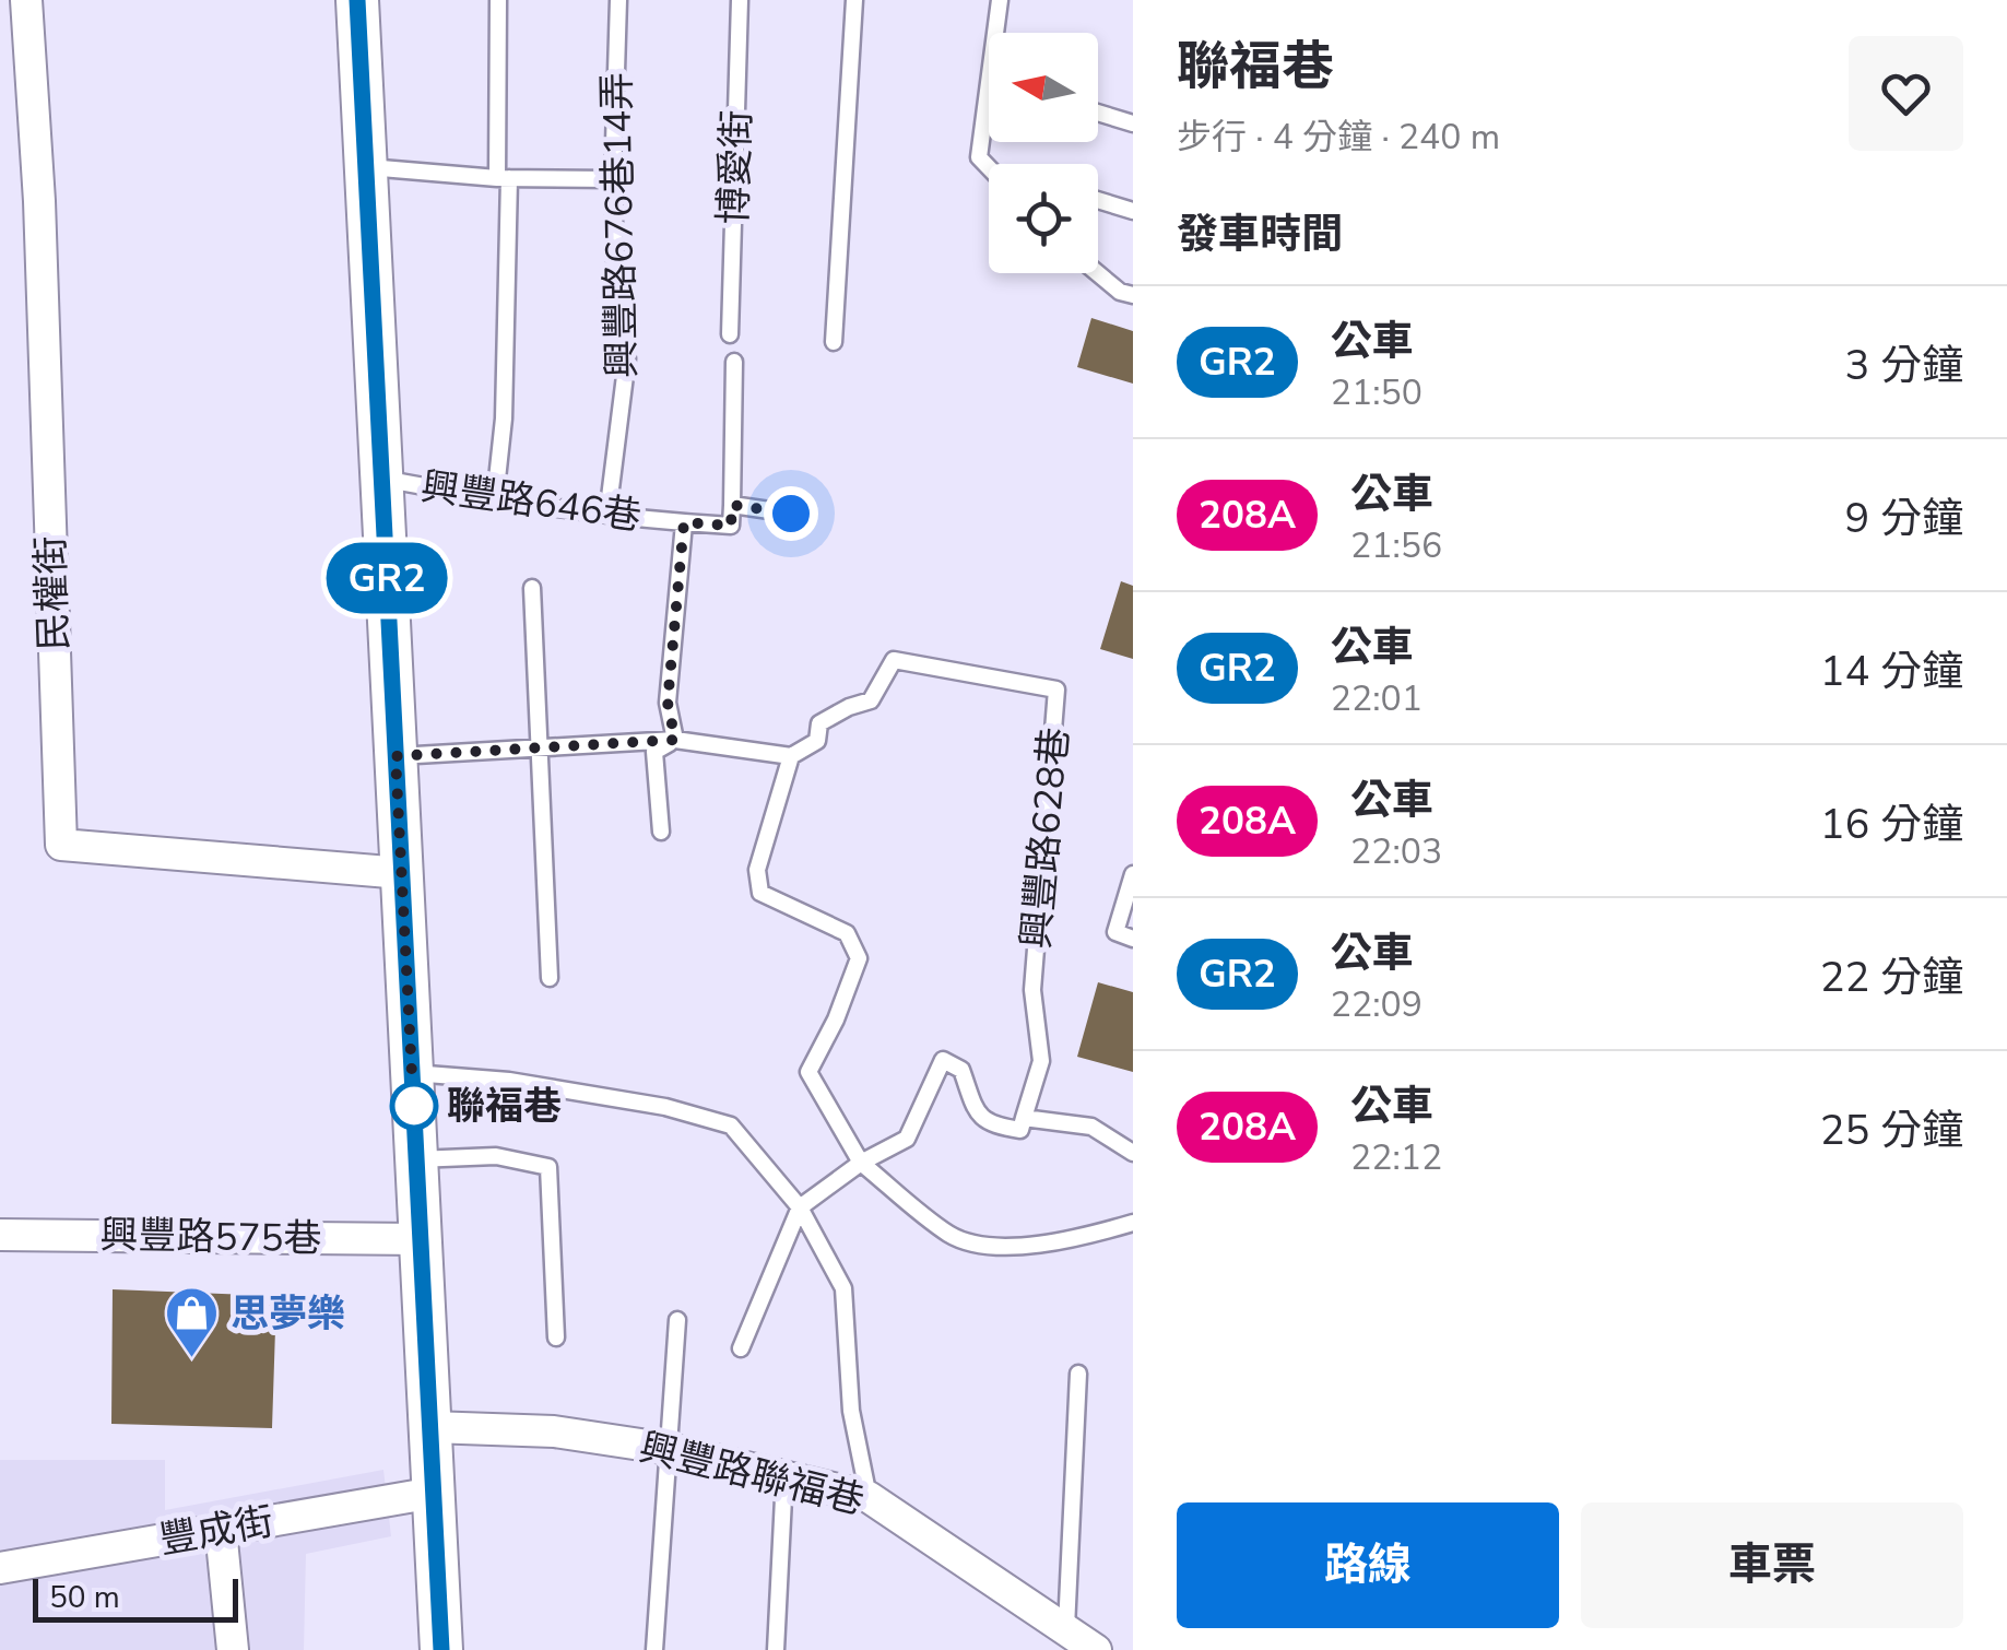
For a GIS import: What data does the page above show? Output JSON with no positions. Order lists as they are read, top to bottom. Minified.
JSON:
{"streets":{"street":["民權街","興豐路575巷","興豐路聯福巷","豐成街"],"lane":["博愛街","興豐路676巷14弄","興豐路646巷","興豐路628巷"]},"crossings":[["興豐路676巷14弄","興豐路646巷"]],"places":{"other":["聯福巷"],"shop":["思夢樂"]},"lines":["bus line GR2"],"scale_bar":"50 m","north":"left","page":{"on_map":"GR2","heading":[["聯福巷","步行 · 4 分鐘 · 240 m"],"發車時間"],"list":[{"mark":"GR2","name":"公車","note":"21:50","value":"3 分鐘"},{"mark":"208A","name":"公車","note":"21:56","value":"9 分鐘"},{"mark":"GR2","name":"公車","note":"22:01","value":"14 分鐘"},{"mark":"208A","name":"公車","note":"22:03","value":"16 分鐘"},{"mark":"GR2","name":"公車","note":"22:09","value":"22 分鐘"},{"mark":"208A","name":"公車","note":"22:12","value":"25 分鐘"}],"buttons":["路線","車票"],"scale":"50 m"}}
